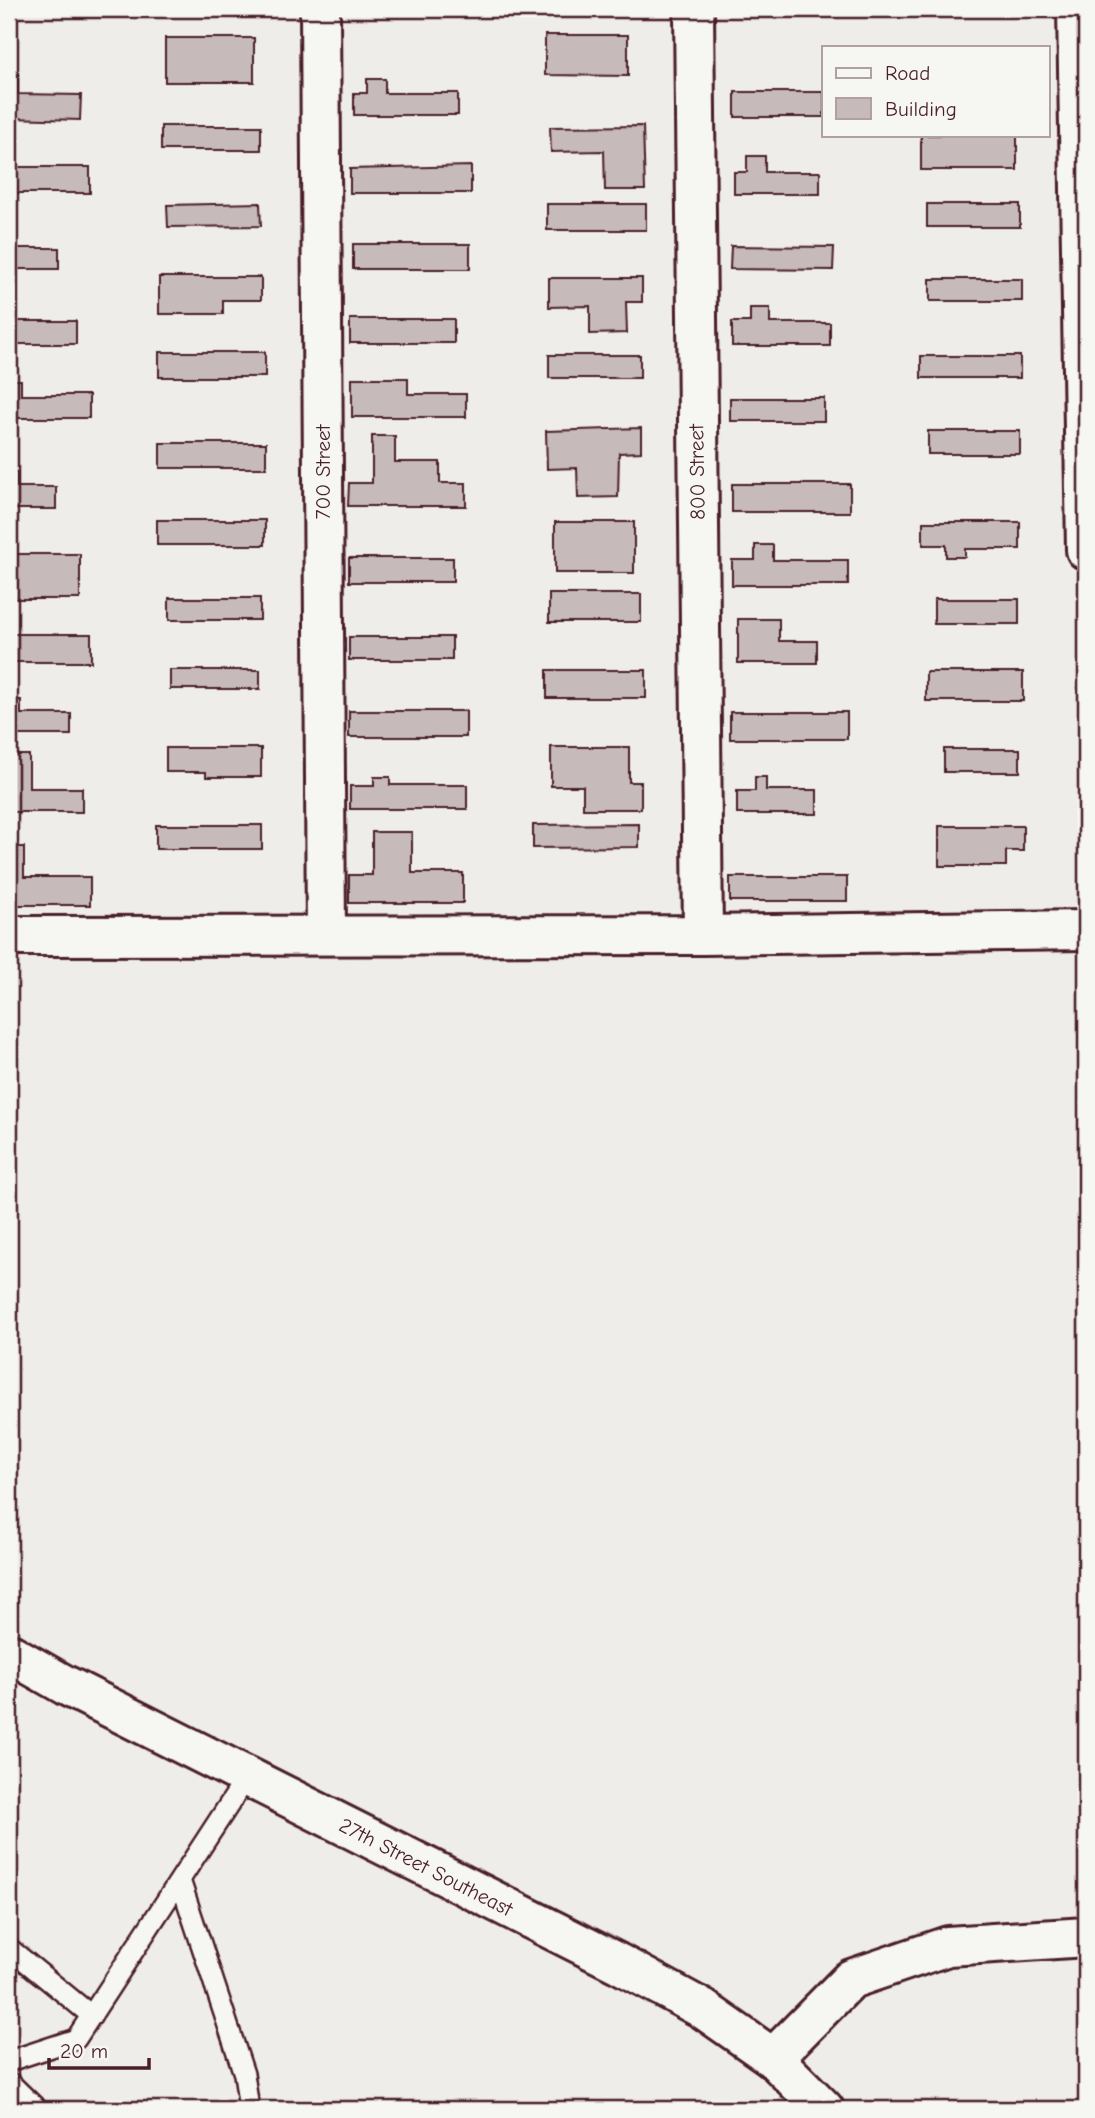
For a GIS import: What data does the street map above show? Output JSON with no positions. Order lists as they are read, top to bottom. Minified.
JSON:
{"streets":{"street":["700 Street","800 Street","27th Street Southeast"]},"legend":["Road","Building"],"scale_bar":"20 m"}
